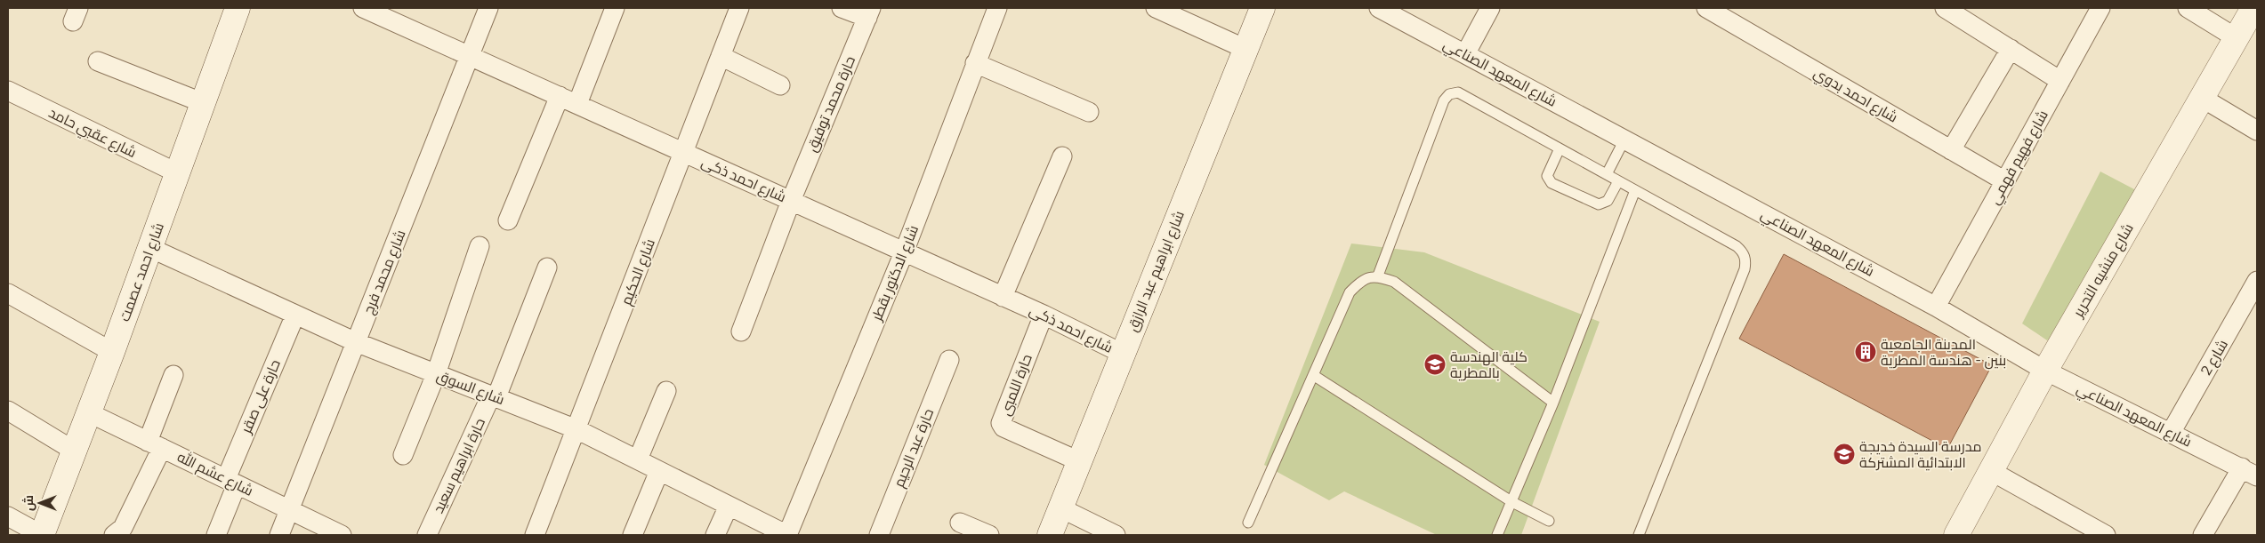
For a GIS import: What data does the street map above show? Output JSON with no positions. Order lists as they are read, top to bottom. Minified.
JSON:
{"streets":{"main road":["شارع منشيه التحرير","شارع ابراهيم عبد الرازق","شارع احمد عصمت"],"street":["شارع المعهد الصناعي","شارع احمد بدوي","حارة محمد توفيق","شارع عقبي حامد","شارع فهيم فهمي","شارع احمد ذكى","شارع محمد فرج","شارع الحكيم","شارع الدكتور بقطر","شارع 2","حارة اللمبى","شارع السوق","حارة على صقر","حارة عبد الرحيم","حارة ابراهيم سعيد","شارع عشم الله"]},"crossings":[["شارع المعهد الصناعي","شارع فهيم فهمي"],["شارع المعهد الصناعي","شارع منشيه التحرير"],["شارع المعهد الصناعي","شارع 2"],["شارع احمد بدوي","شارع فهيم فهمي"],["حارة محمد توفيق","شارع احمد ذكى"],["شارع عقبي حامد","شارع احمد عصمت"],["شارع احمد ذكى","شارع ابراهيم عبد الرازق"],["شارع احمد ذكى","شارع محمد فرج"],["شارع احمد ذكى","شارع الحكيم"],["شارع احمد ذكى","شارع الدكتور بقطر"],["شارع احمد ذكى","حارة اللمبى"],["شارع ابراهيم عبد الرازق","حارة اللمبى"],["شارع احمد عصمت","شارع السوق"],["شارع احمد عصمت","شارع عشم الله"],["شارع محمد فرج","شارع السوق"],["شارع محمد فرج","شارع عشم الله"],["شارع الحكيم","شارع السوق"],["شارع الدكتور بقطر","شارع السوق"],["شارع السوق","حارة على صقر"],["شارع السوق","حارة ابراهيم سعيد"],["حارة على صقر","شارع عشم الله"]],"places":{"building":["المدينة الجامعية بنين - هندسة المطرية"],"school or university":["كلية الهندسة بالمطرية","مدرسة السيدة خديجة الابتدائية المشتركة"]},"north":"left"}
